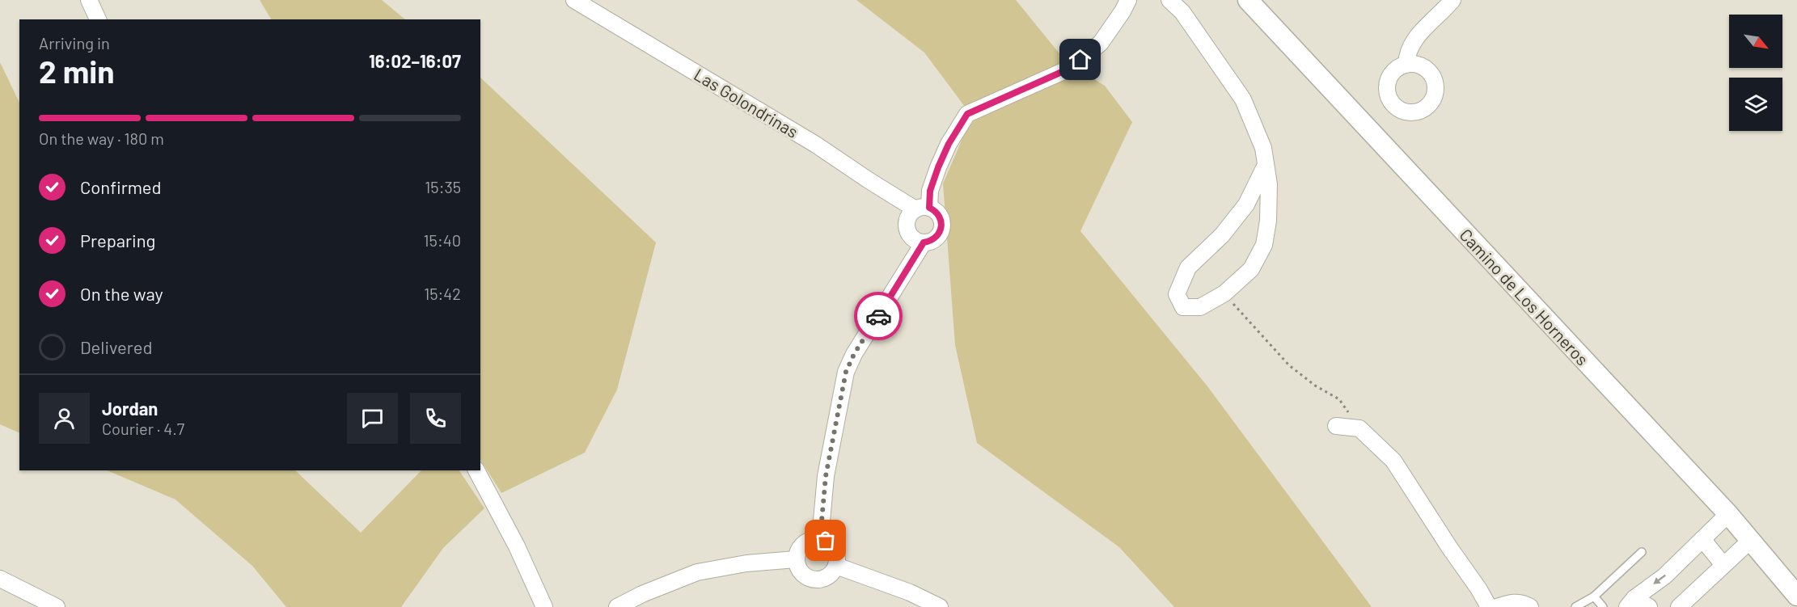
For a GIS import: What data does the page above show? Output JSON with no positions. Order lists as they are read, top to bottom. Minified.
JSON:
{"streets":{"street":["Las Golondrinas","Camino de Los Horneros"]},"north":"bottom right","page":{"heading":["2 min","Arriving in","16:02–16:07"],"panel":["Jordan","Courier · 4.7"],"bar":"On the way · 180 m","list":[["Confirmed","15:35"],["Preparing","15:40"],["On the way","15:42"],"Delivered"]}}
